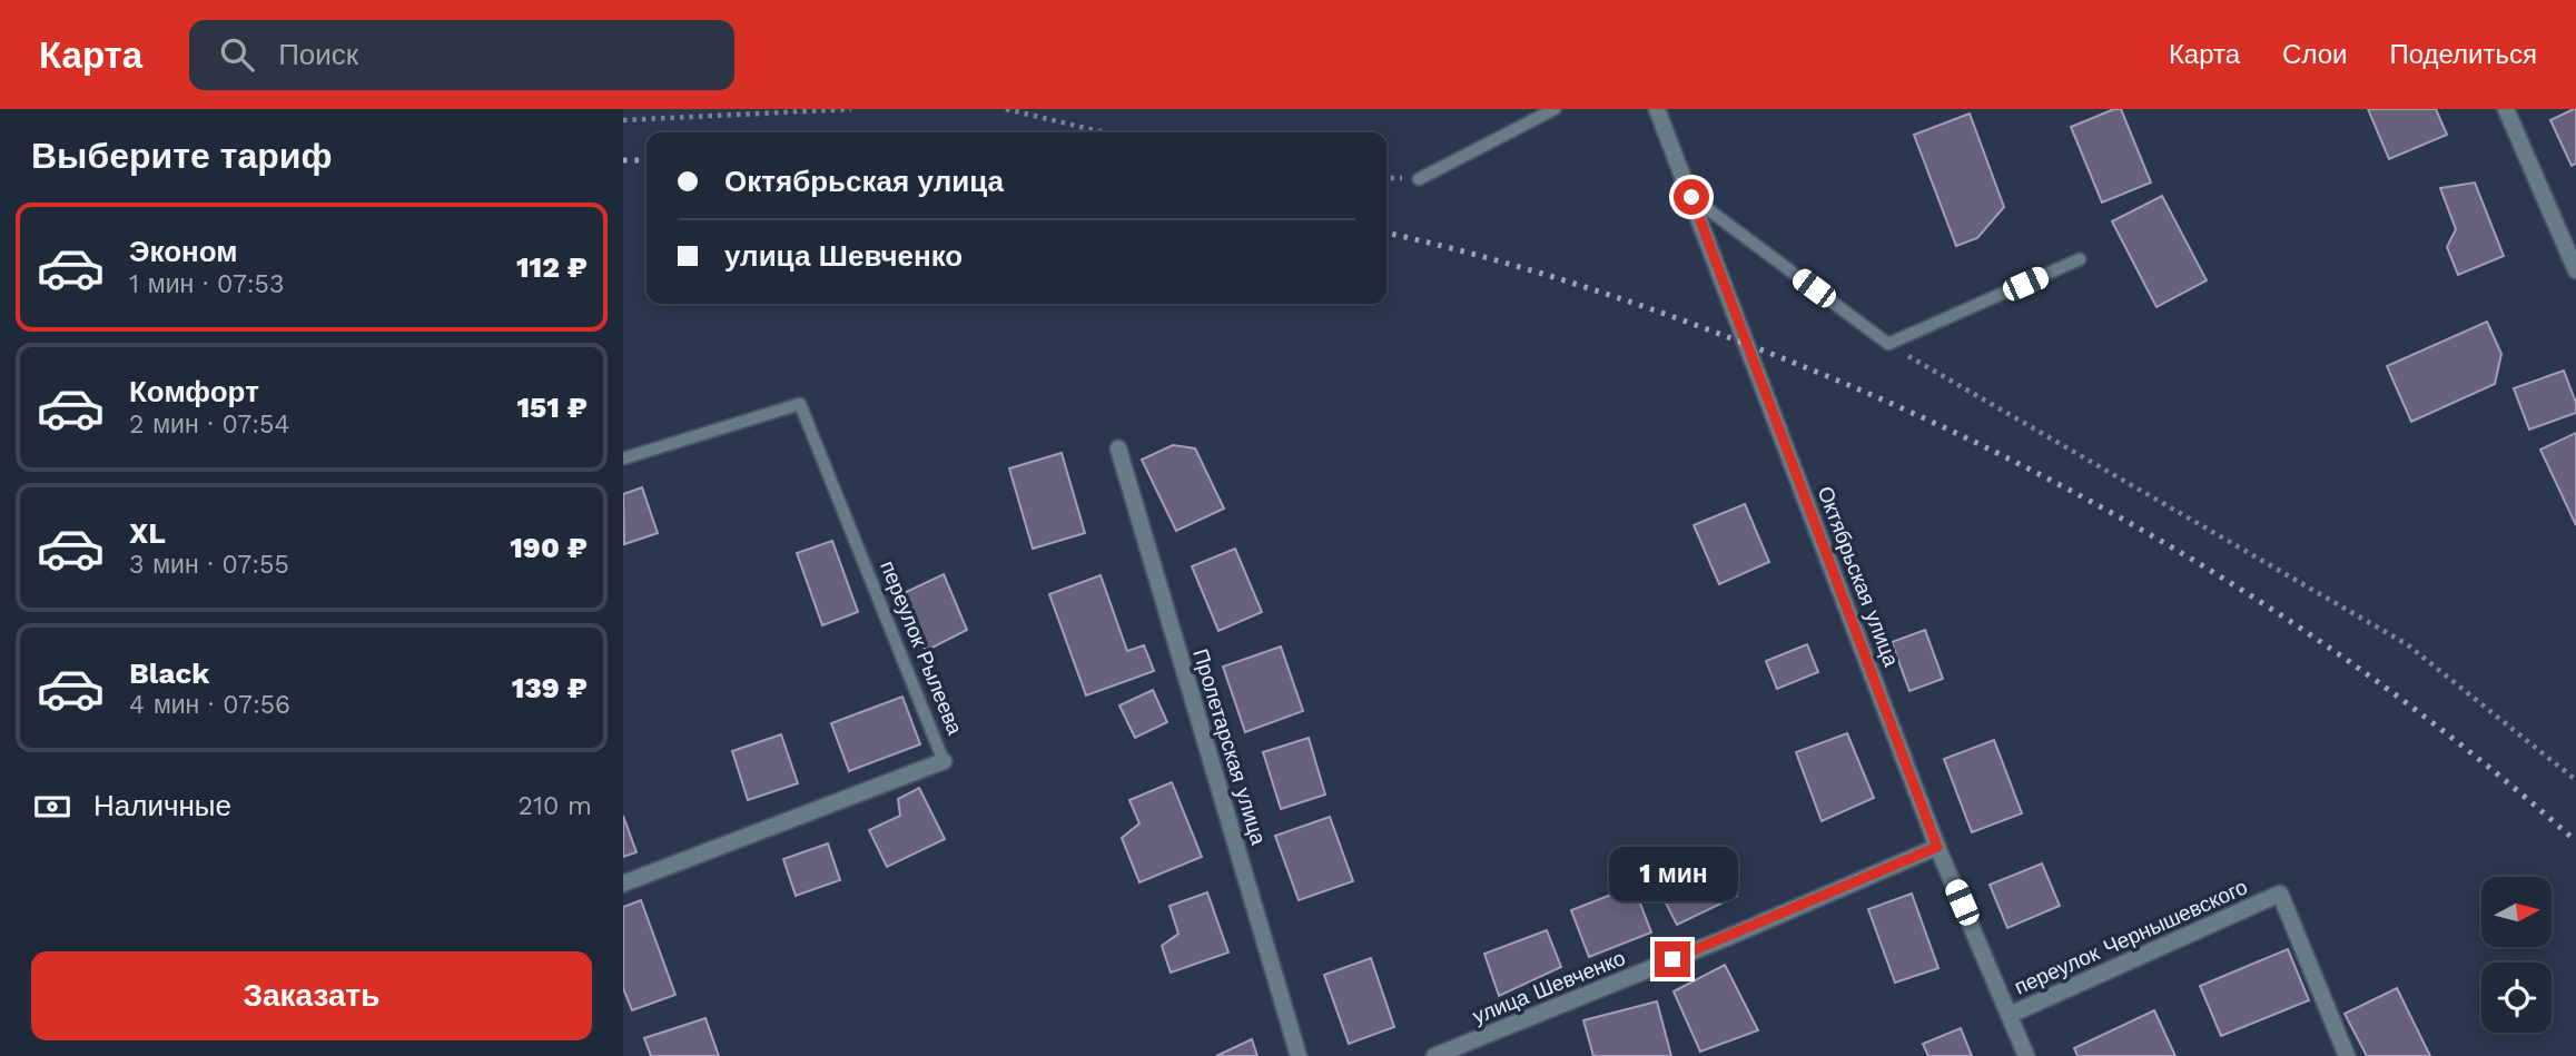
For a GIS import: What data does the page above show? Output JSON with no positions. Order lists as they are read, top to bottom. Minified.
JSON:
{"streets":{"street":["Октябрьская улица","переулок Рылеева","Пролетарская улица","переулок Чернышевского","улица Шевченко"]},"crossings":[["Октябрьская улица","переулок Чернышевского"],["Октябрьская улица","улица Шевченко"]],"north":"right","page":{"header":"Карта","search":"Поиск","nav":["Карта","Слои","Поделиться"],"heading":"Выберите тариф","banner":["Октябрьская улица","улица Шевченко"],"list":[{"name":"Эконом","note":"1 мин · 07:53","value":"112 ₽"},{"name":"Комфорт","note":"2 мин · 07:54","value":"151 ₽"},{"name":"XL","note":"3 мин · 07:55","value":"190 ₽"},{"name":"Black","note":"4 мин · 07:56","value":"139 ₽"}],"pay":["Наличные","210 m"],"bubble":"1 мин","buttons":"Заказать"}}
